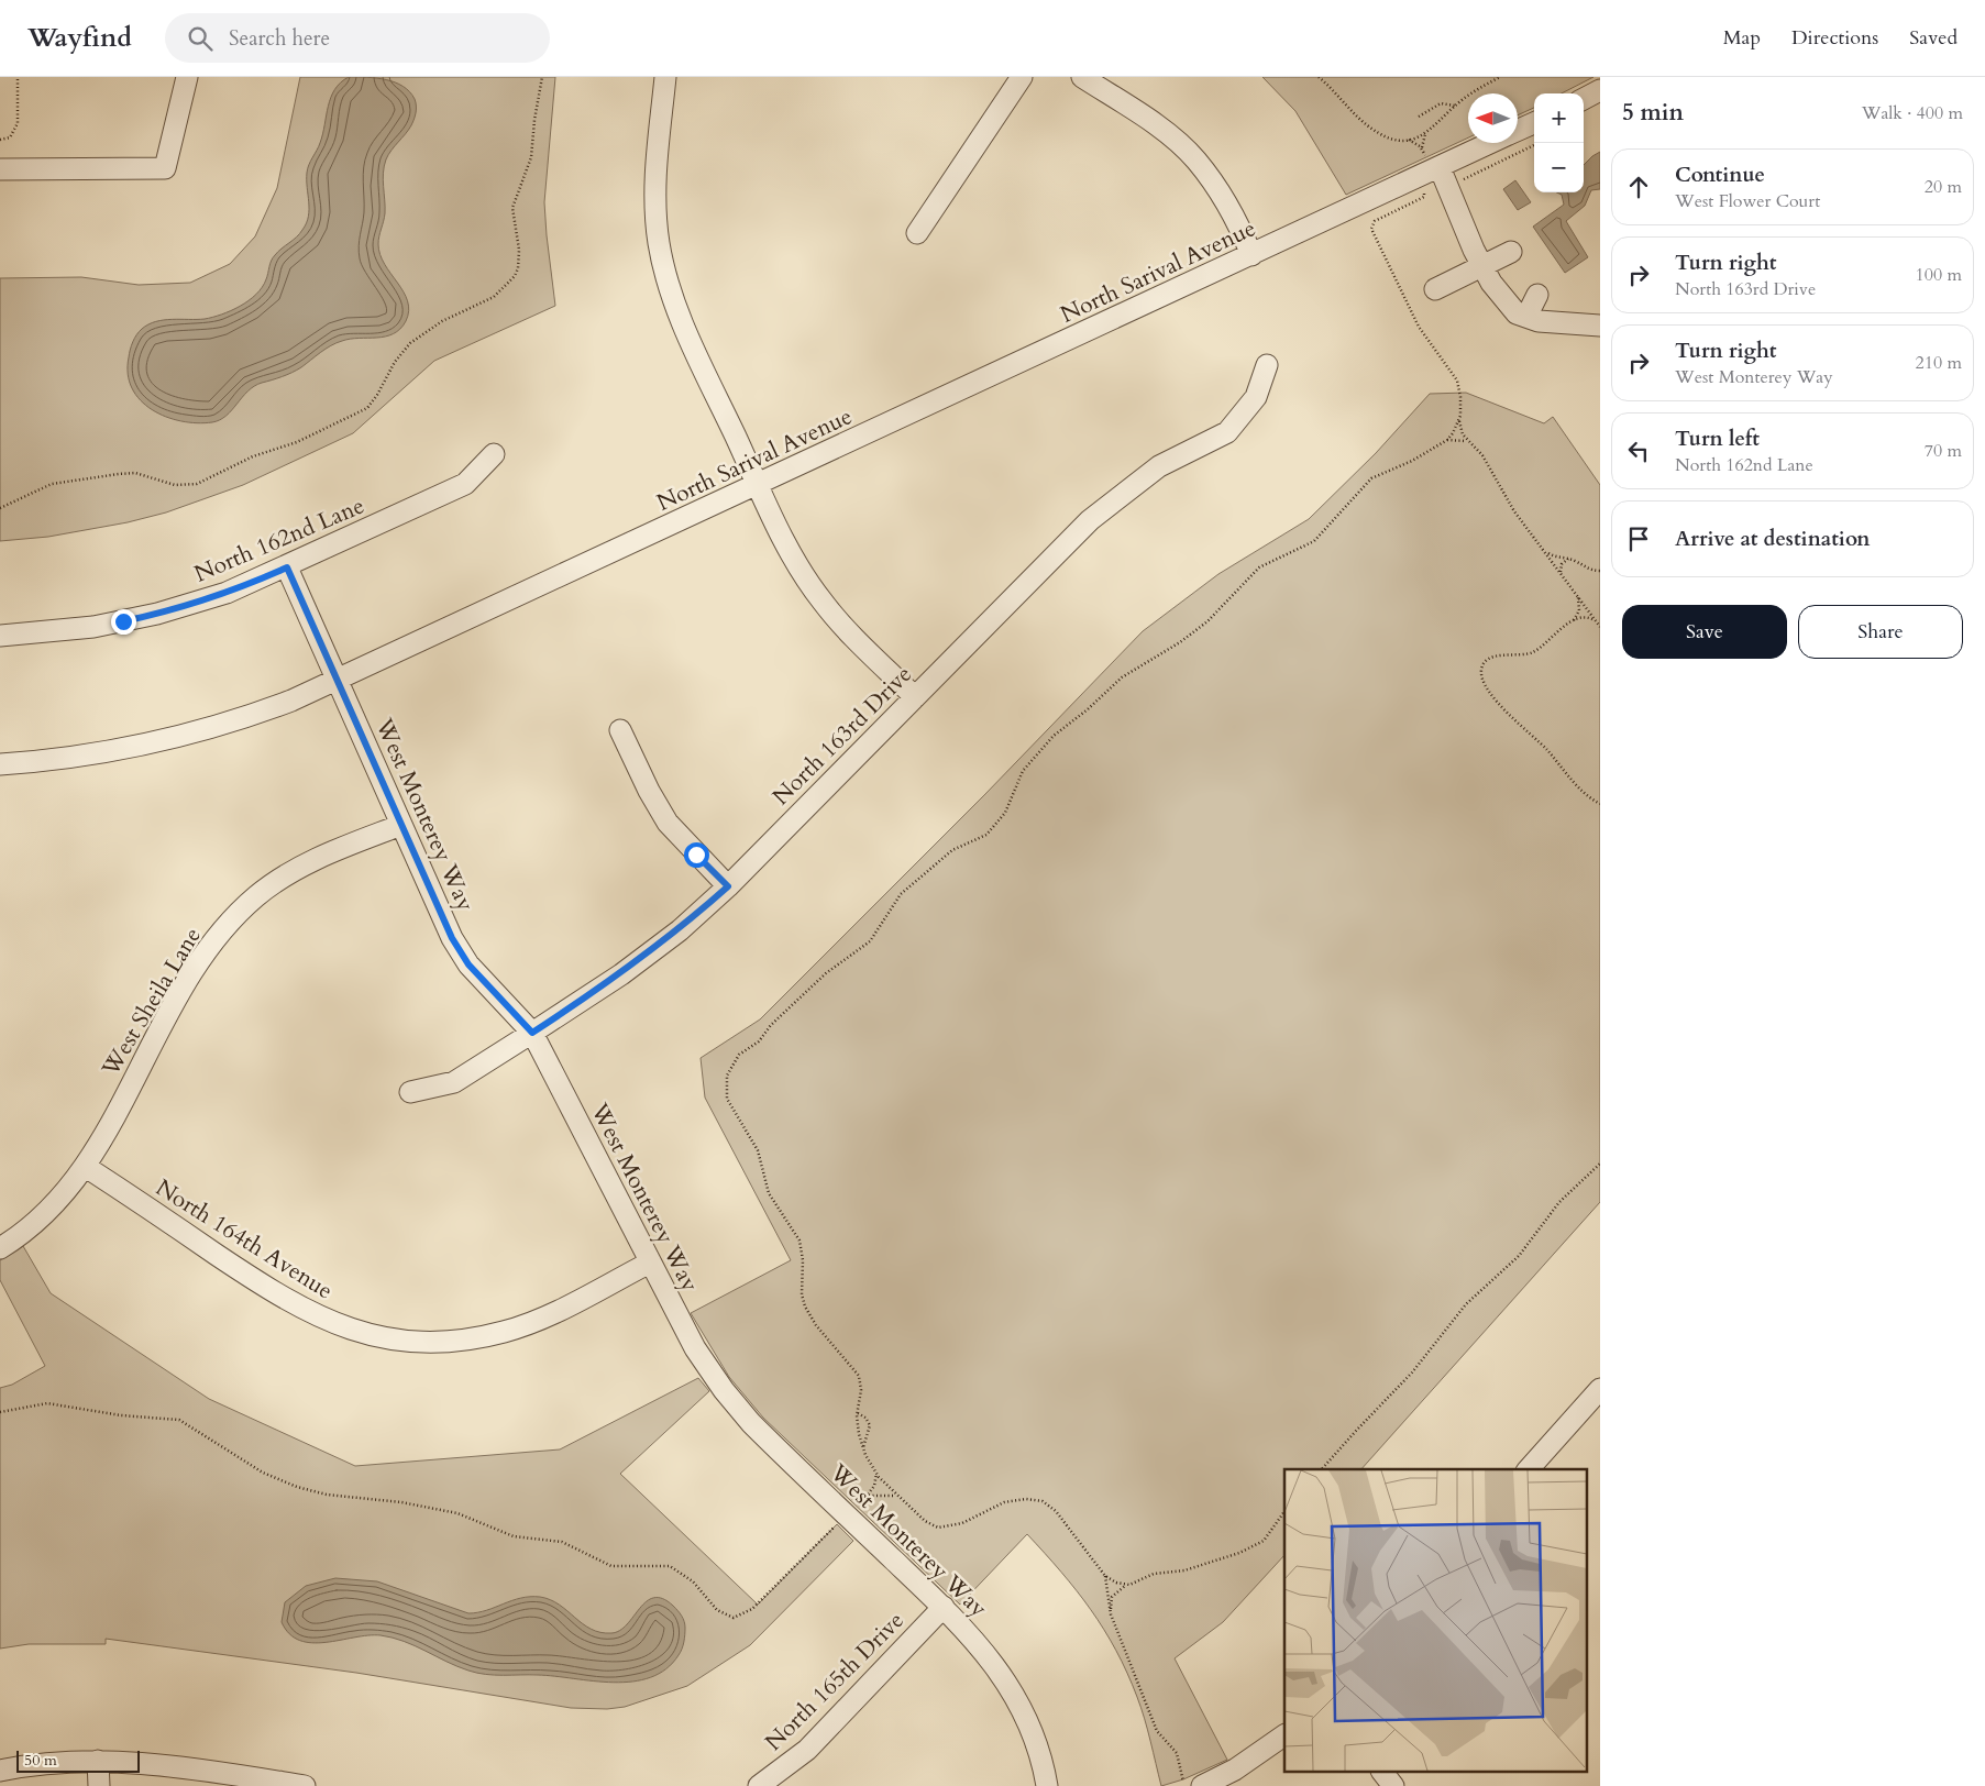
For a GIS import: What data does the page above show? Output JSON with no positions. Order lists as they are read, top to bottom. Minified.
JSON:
{"streets":{"street":["North Sarival Avenue","North 162nd Lane","North 163rd Drive","West Monterey Way","West Sheila Lane","North 164th Avenue","North 165th Drive"]},"crossings":[["North Sarival Avenue","West Monterey Way"],["North 162nd Lane","West Monterey Way"],["North 163rd Drive","West Monterey Way"],["West Monterey Way","West Sheila Lane"],["West Monterey Way","North 164th Avenue"],["West Monterey Way","North 165th Drive"],["West Sheila Lane","North 164th Avenue"]],"scale_bar":"50 m","north":"left","page":{"header":"Wayfind","search":"Search here","nav":["Map","Directions","Saved"],"heading":["5 min","Walk · 400 m"],"map_buttons":["+","−"],"list":[["Continue","West Flower Court","20 m"],["Turn right","North 163rd Drive","100 m"],["Turn right","West Monterey Way","210 m"],["Turn left","North 162nd Lane","70 m"],"Arrive at destination"],"buttons":["Save","Share"],"scale":"50 m"}}
